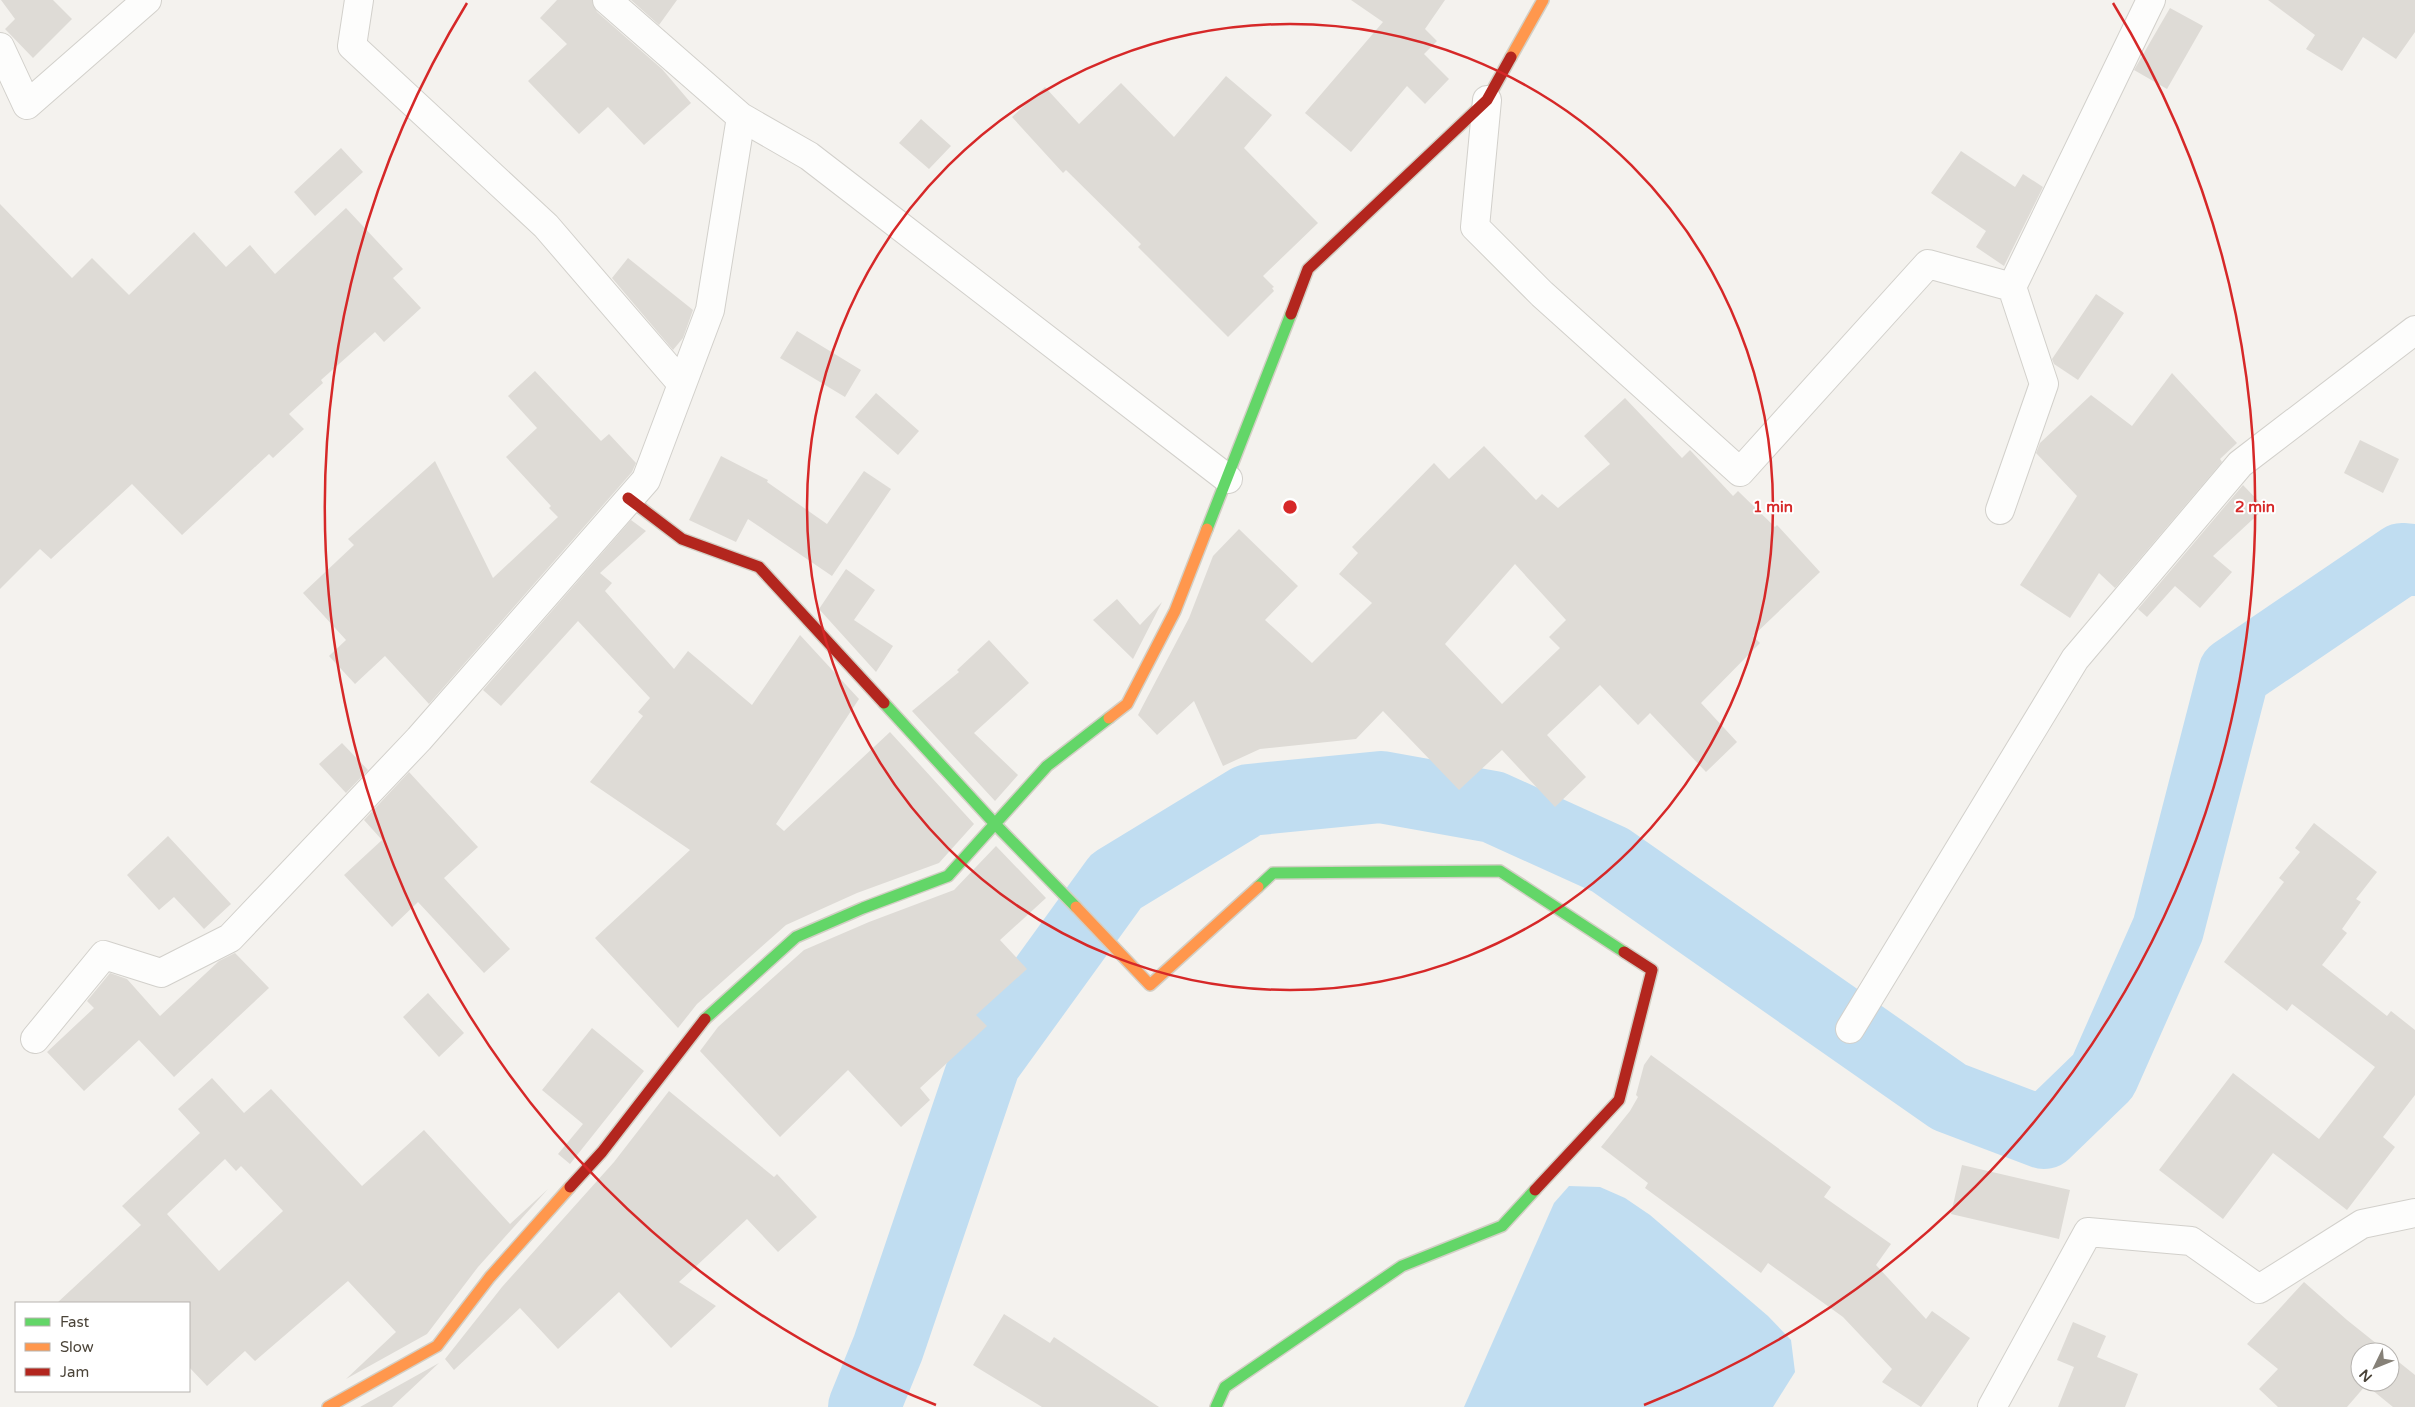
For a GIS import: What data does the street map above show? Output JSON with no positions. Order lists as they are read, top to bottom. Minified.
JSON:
{"legend":["Fast","Slow","Jam"],"north":"bottom left","rings":["1 min","2 min"]}
